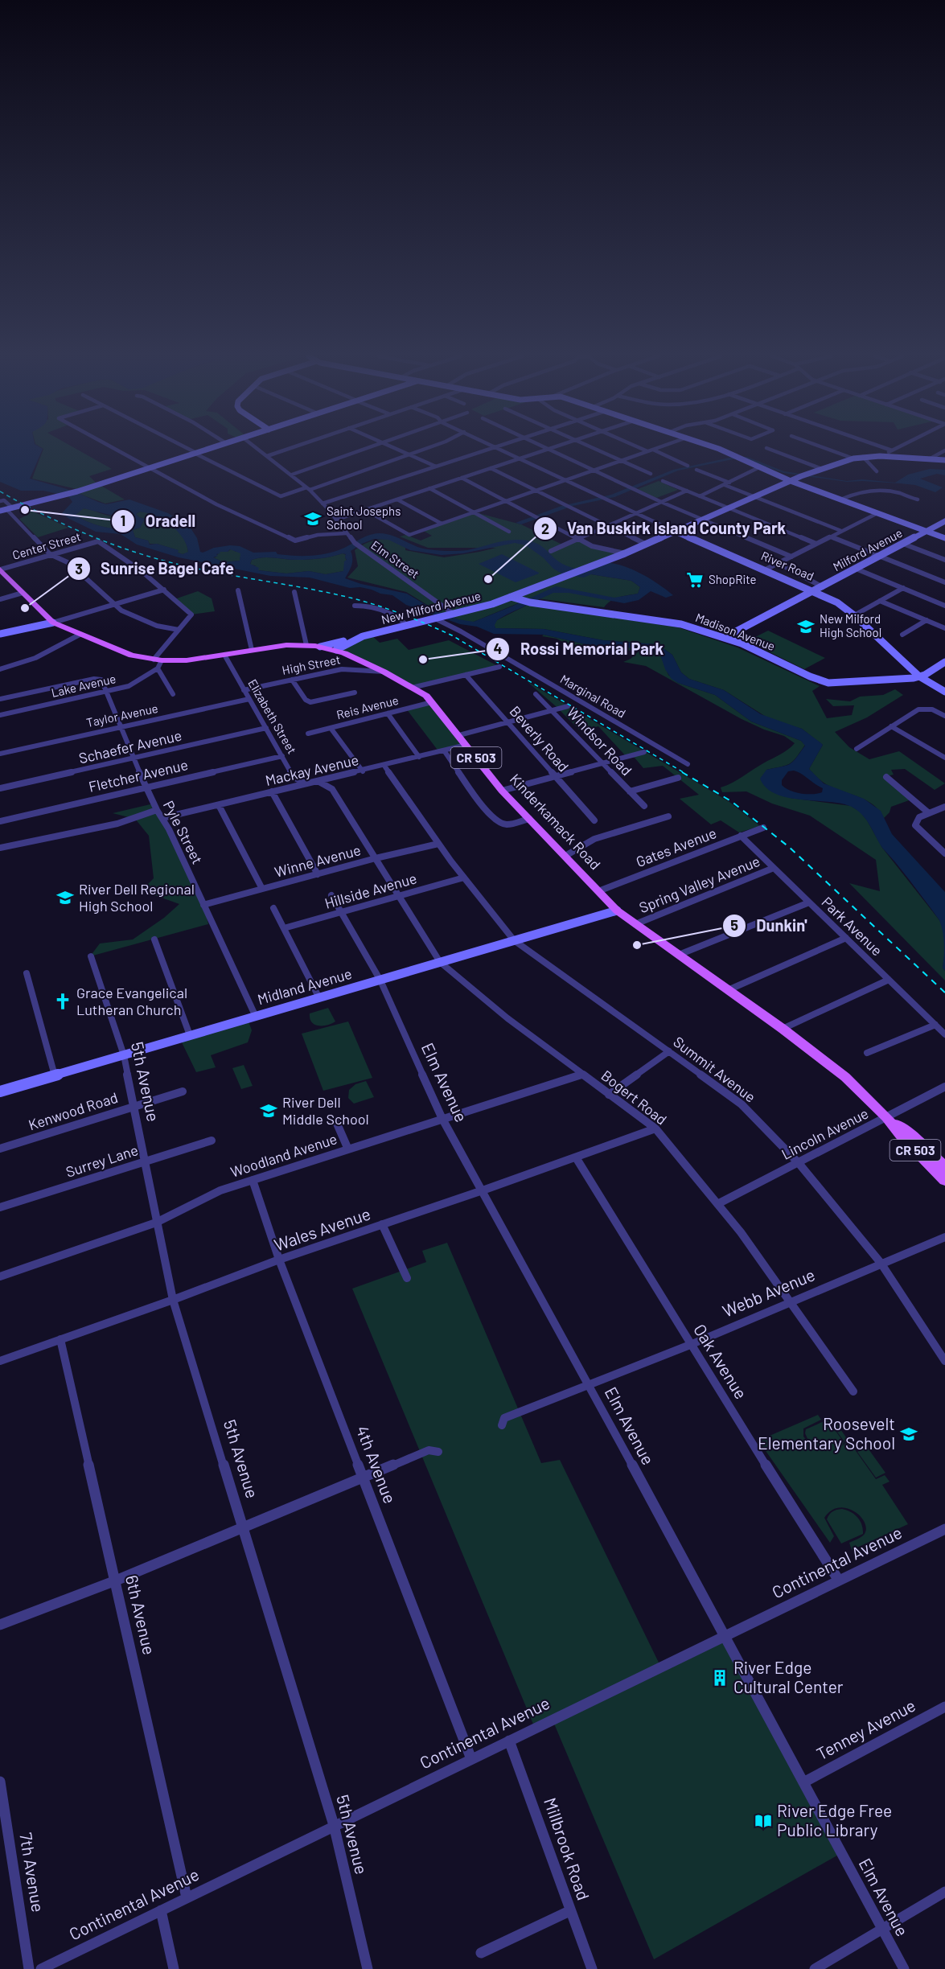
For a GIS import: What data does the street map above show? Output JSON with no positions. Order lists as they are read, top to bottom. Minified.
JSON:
{"streets":{"main road":["CR 503","Kinderkamack Road"],"street":["Center Street","Milford Avenue","Elm Street","River Road","New Milford Avenue","Madison Avenue","High Street","Lake Avenue","Marginal Road","Reis Avenue","Taylor Avenue","Elizabeth Street","Beverly Road","Windsor Road","Schaefer Avenue","Mackay Avenue","Fletcher Avenue","Pyle Street","Gates Avenue","Winne Avenue","Spring Valley Avenue","Hillside Avenue","Park Avenue","Midland Avenue","Summit Avenue","5th Avenue","Elm Avenue","Bogert Road","Kenwood Road","Lincoln Avenue","Woodland Avenue","Surrey Lane","Wales Avenue","Webb Avenue","Oak Avenue","4th Avenue","Continental Avenue","6th Avenue","Tenney Avenue","Millbrook Road","7th Avenue"]},"crossings":[["Center Street","Lake Avenue"],["Center Street","Kinderkamack Road"],["Milford Avenue","River Road"],["Milford Avenue","Madison Avenue"],["Elm Street","New Milford Avenue"],["River Road","New Milford Avenue"],["River Road","Madison Avenue"],["New Milford Avenue","Madison Avenue"],["New Milford Avenue","Marginal Road"],["New Milford Avenue","Kinderkamack Road"],["High Street","Elizabeth Street"],["High Street","Kinderkamack Road"],["Lake Avenue","Kinderkamack Road"],["Lake Avenue","Pyle Street"],["Reis Avenue","Kinderkamack Road"],["Taylor Avenue","Elizabeth Street"],["Taylor Avenue","Pyle Street"],["Elizabeth Street","Schaefer Avenue"],["Elizabeth Street","Mackay Avenue"],["Elizabeth Street","Fletcher Avenue"],["Elizabeth Street","Kinderkamack Road"],["Schaefer Avenue","Pyle Street"],["Mackay Avenue","Kinderkamack Road"],["Mackay Avenue","Pyle Street"],["Mackay Avenue","Summit Avenue"],["Fletcher Avenue","Pyle Street"],["Kinderkamack Road","Gates Avenue"],["Kinderkamack Road","Spring Valley Avenue"],["Kinderkamack Road","Midland Avenue"],["Kinderkamack Road","Lincoln Avenue"],["Pyle Street","Winne Avenue"],["Pyle Street","Midland Avenue"],["Gates Avenue","Park Avenue"],["Winne Avenue","Summit Avenue"],["Winne Avenue","Bogert Road"],["Spring Valley Avenue","Park Avenue"],["Hillside Avenue","Summit Avenue"],["Hillside Avenue","Elm Avenue"],["Hillside Avenue","Bogert Road"],["Midland Avenue","Summit Avenue"],["Midland Avenue","5th Avenue"],["Midland Avenue","Elm Avenue"],["Midland Avenue","Bogert Road"],["Summit Avenue","Lincoln Avenue"],["Summit Avenue","Webb Avenue"],["5th Avenue","Kenwood Road"],["5th Avenue","Woodland Avenue"],["5th Avenue","Surrey Lane"],["5th Avenue","Wales Avenue"],["5th Avenue","Continental Avenue"],["Elm Avenue","Woodland Avenue"],["Elm Avenue","Wales Avenue"],["Elm Avenue","Webb Avenue"],["Elm Avenue","Continental Avenue"],["Elm Avenue","Tenney Avenue"],["Bogert Road","Lincoln Avenue"],["Bogert Road","Woodland Avenue"],["Bogert Road","Wales Avenue"],["Bogert Road","Webb Avenue"],["Woodland Avenue","4th Avenue"],["Wales Avenue","Oak Avenue"],["Wales Avenue","4th Avenue"],["Wales Avenue","6th Avenue"],["Webb Avenue","Oak Avenue"],["Oak Avenue","Continental Avenue"],["4th Avenue","Continental Avenue"],["Continental Avenue","6th Avenue"],["Continental Avenue","Millbrook Road"]],"places":{"other":["Oradell","Van Buskirk Island County Park","Sunrise Bagel Cafe","Rossi Memorial Park","Dunkin'"],"school or university":["Saint Josephs School","New Milford High School","River Dell Regional High School","River Dell Middle School","Roosevelt Elementary School"],"supermarket":["ShopRite"],"church":["Grace Evangelical Lutheran Church"],"building":["River Edge Cultural Center"],"library":["River Edge Free Public Library"]}}
